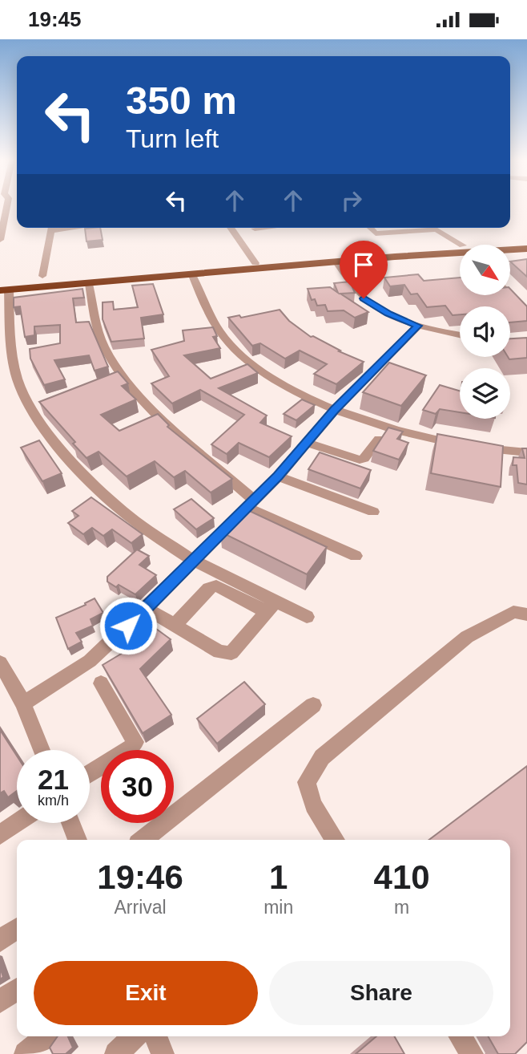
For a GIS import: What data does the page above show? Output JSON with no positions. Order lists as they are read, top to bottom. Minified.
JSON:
{"north":"bottom right","page":{"status":"19:45","turn":["350 m","Turn left"],"speed":"21 km/h","limit":"30","eta":["19:46","Arrival","1","min","410","m"],"buttons":["Exit","Share"]}}
